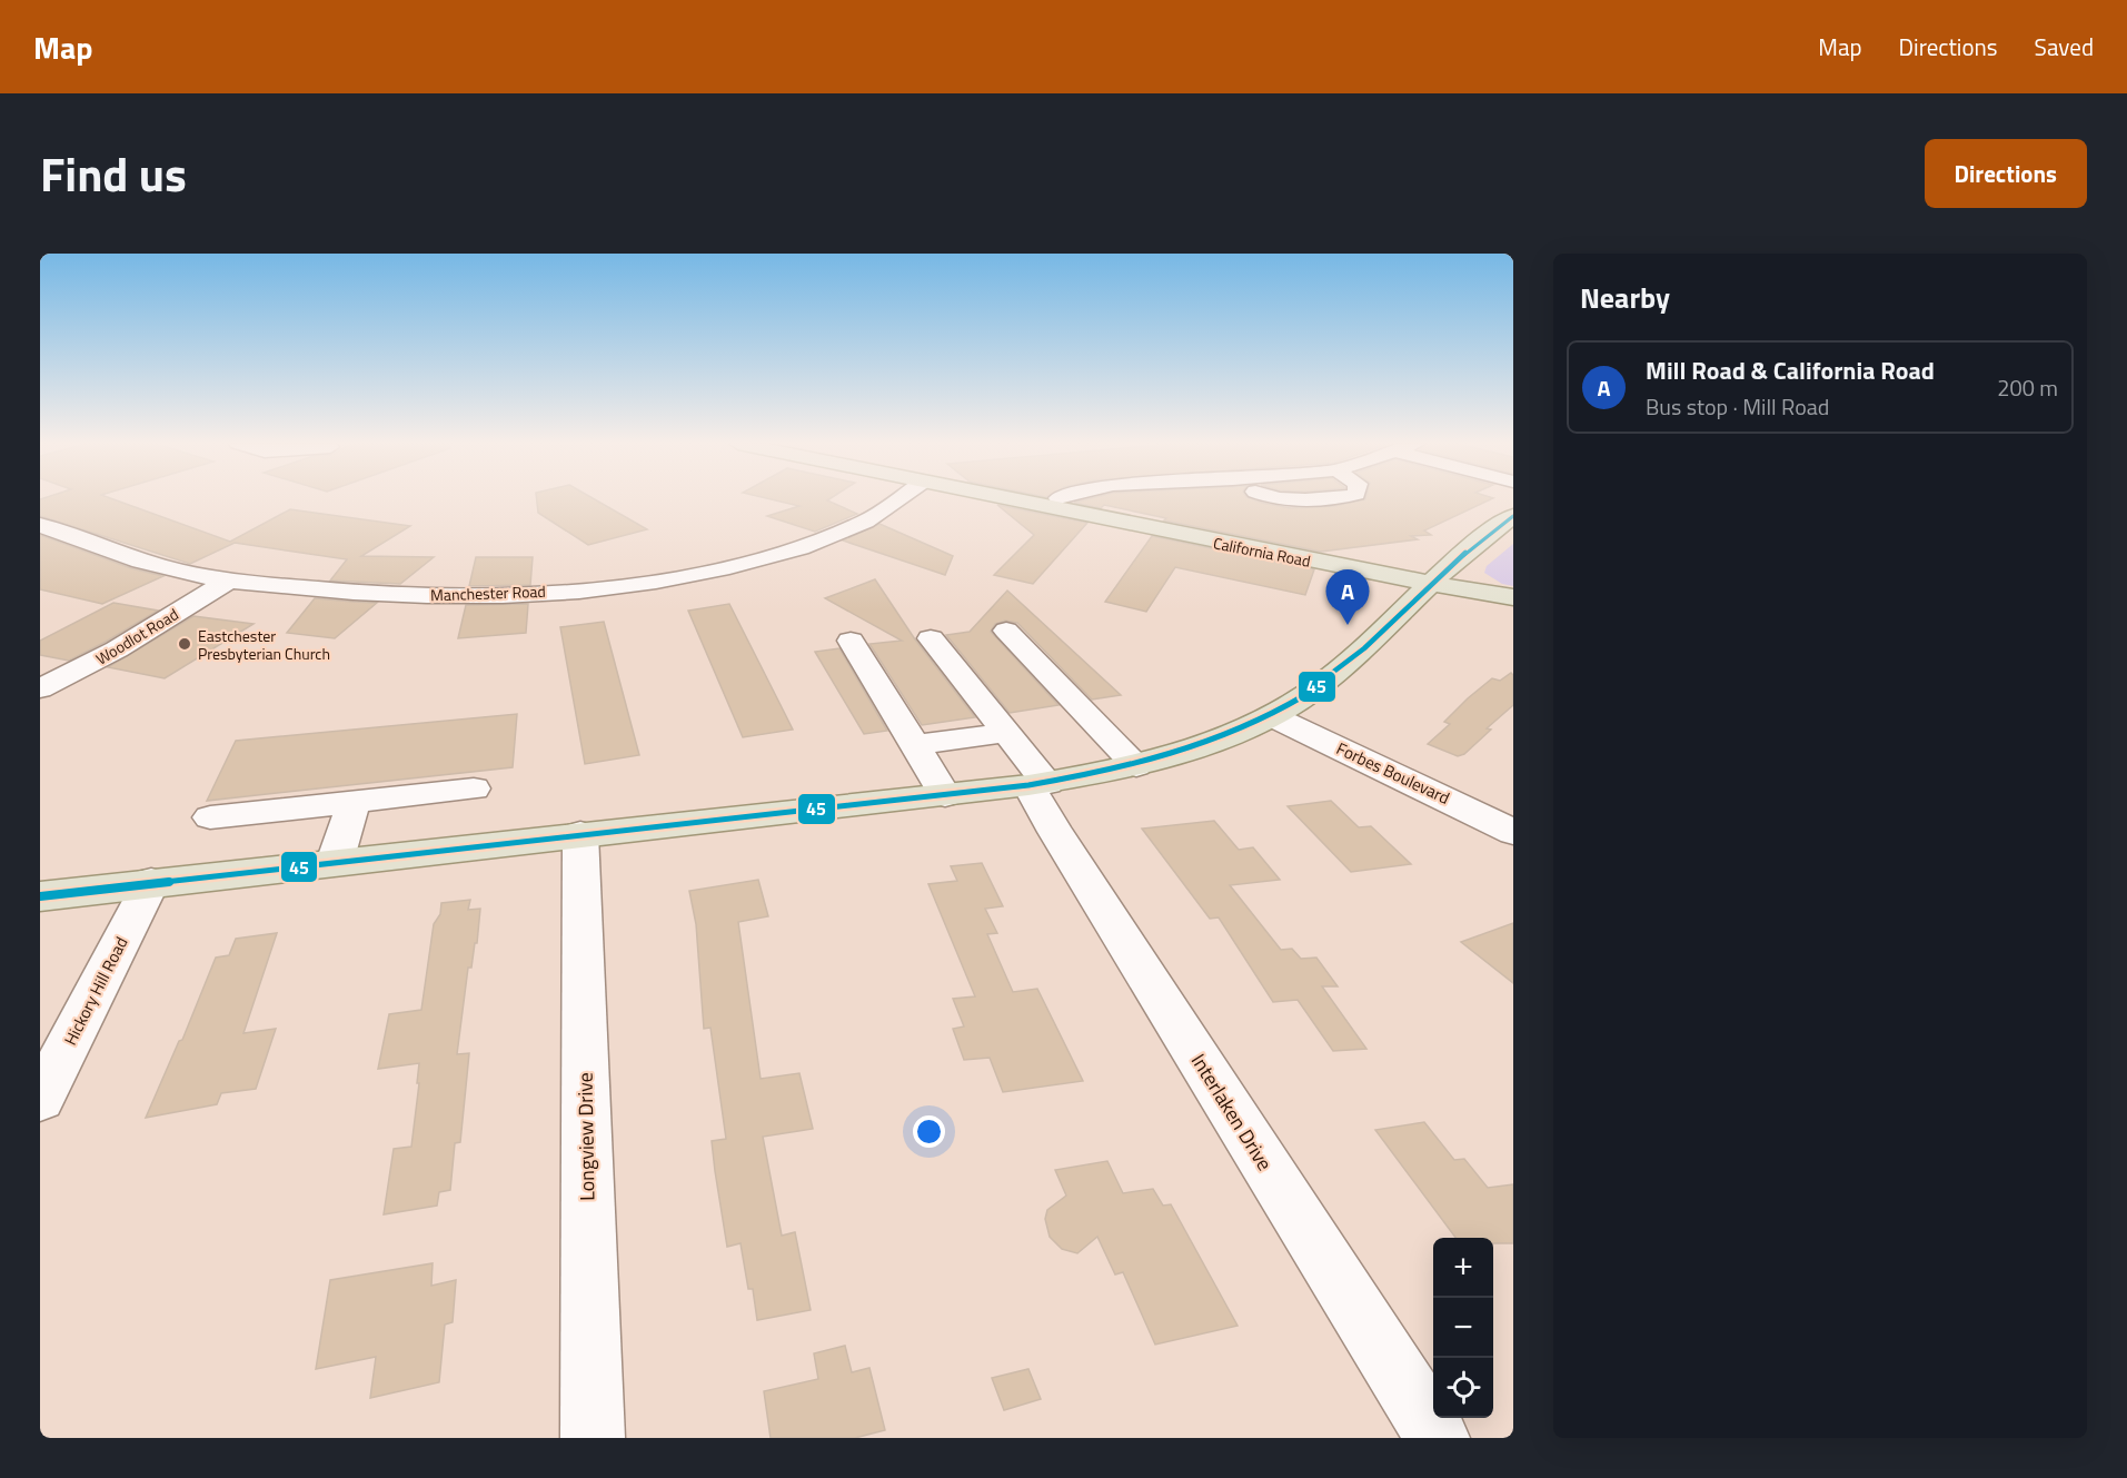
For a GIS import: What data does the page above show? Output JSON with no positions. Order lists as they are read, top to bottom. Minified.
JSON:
{"streets":{"main road":["California Road"],"street":["Manchester Road","Woodlot Road","Forbes Boulevard","Hickory Hill Road","Interlaken Drive","Longview Drive"]},"crossings":[["Manchester Road","Woodlot Road"]],"places":["Eastchester Presbyterian Church"],"lines":["transit line 45"],"page":{"header":"Map","nav":["Map","Directions","Saved"],"title":"Find us","buttons":"Directions","heading":"Nearby","list":[{"mark":"A","name":"Mill Road & California Road","note":"Bus stop · Mill Road","value":"200 m"}],"pins":"A","map_buttons":["+","−"]}}
